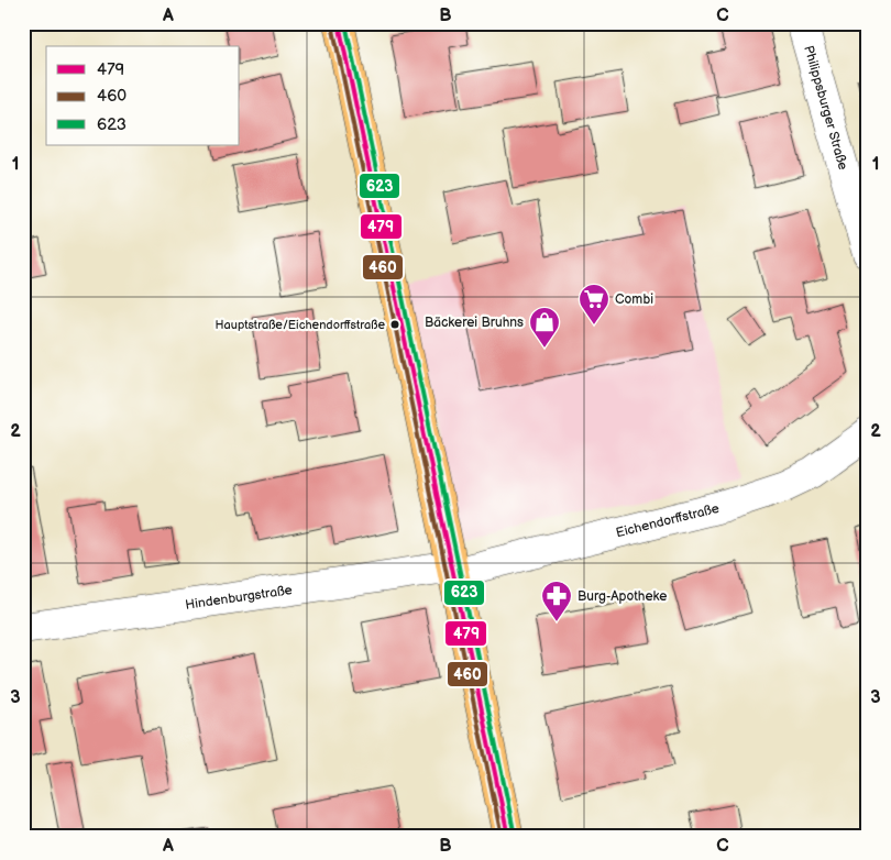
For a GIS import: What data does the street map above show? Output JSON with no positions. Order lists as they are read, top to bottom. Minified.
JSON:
{"streets":{"street":["Philippsburger Straße","Eichendorffstraße","Hindenburgstraße"]},"crossings":[["Eichendorffstraße","Hindenburgstraße"]],"places":{"other":["Hauptstraße/Eichendorffstraße"],"supermarket":["Combi"],"shop":["Bäckerei Bruhns"],"pharmacy":["Burg-Apotheke"]},"lines":["transit line 479","transit line 623","transit line 460"],"legend":["479","460","623"],"grid":{"columns":["A","B","C"],"rows":["1","2","3"]}}
